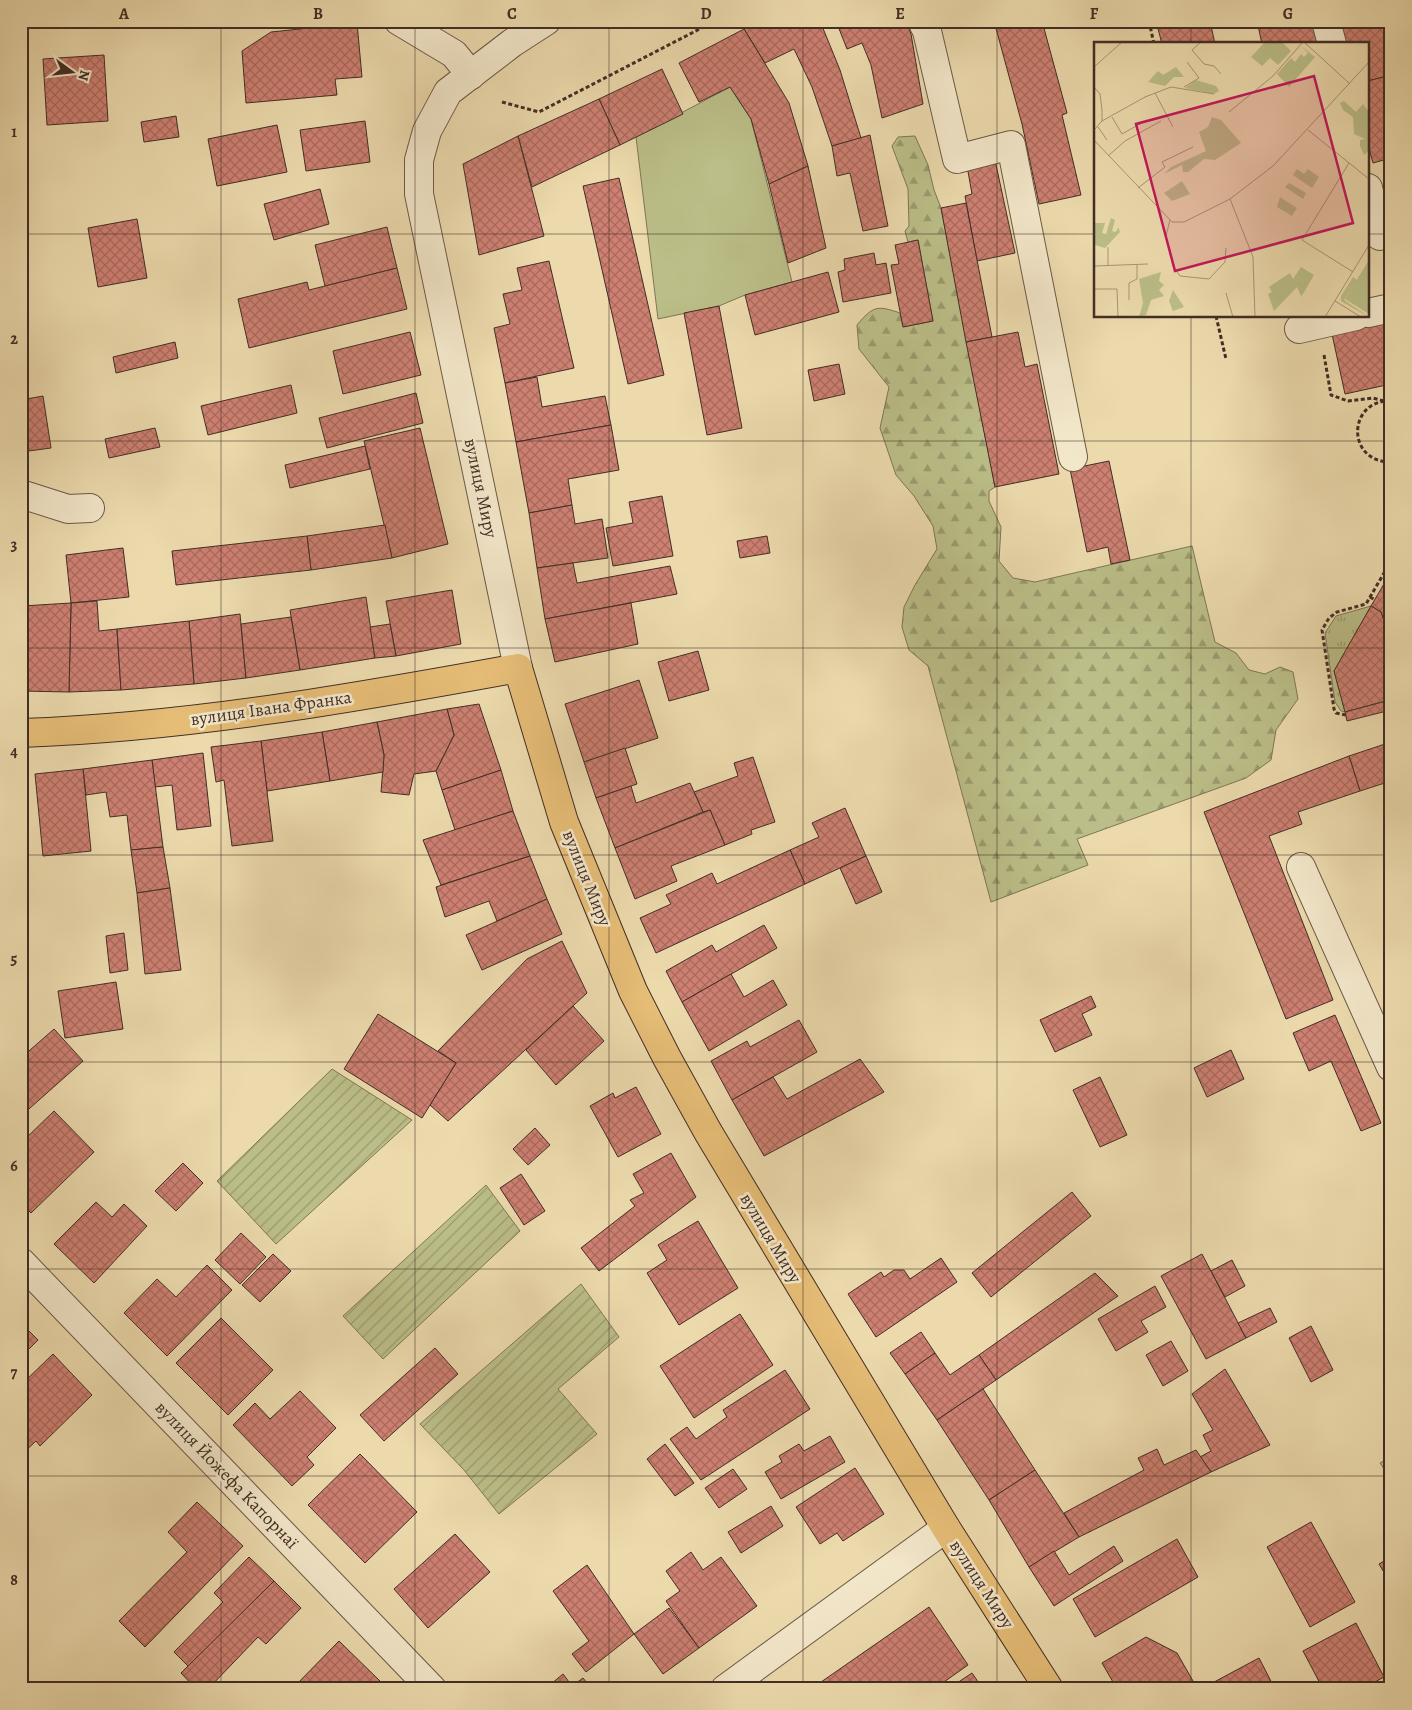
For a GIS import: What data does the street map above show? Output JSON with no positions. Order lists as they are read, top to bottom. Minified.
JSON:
{"streets":{"main road":["вулиця Миру","вулиця Івана Франка"],"street":["вулиця Йожефа Капорнаї"]},"crossings":[["вулиця Миру","вулиця Івана Франка"]],"north":"right","grid":{"columns":["A","B","C","D","E","F","G"],"rows":["1","2","3","4","5","6","7","8"]}}
